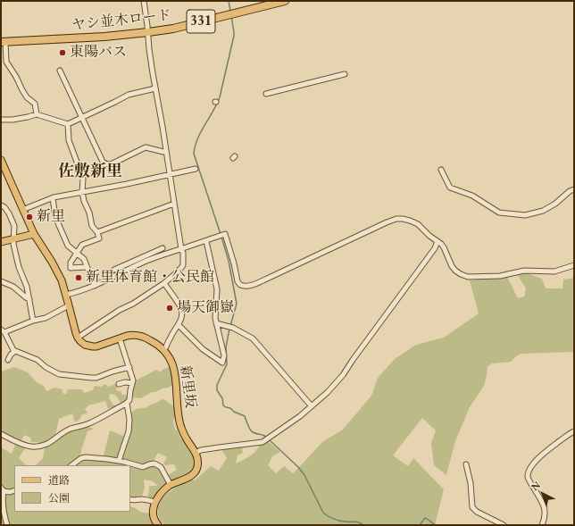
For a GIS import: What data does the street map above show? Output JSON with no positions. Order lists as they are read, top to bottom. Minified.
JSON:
{"streets":{"highway":["ヤシ並木ロード","331"],"main road":["新里坂"]},"districts":["佐敷新里"],"places":["東陽バス","新里","新里体育館・公民館","場天御嶽"],"legend":["道路","公園"],"north":"top left"}
